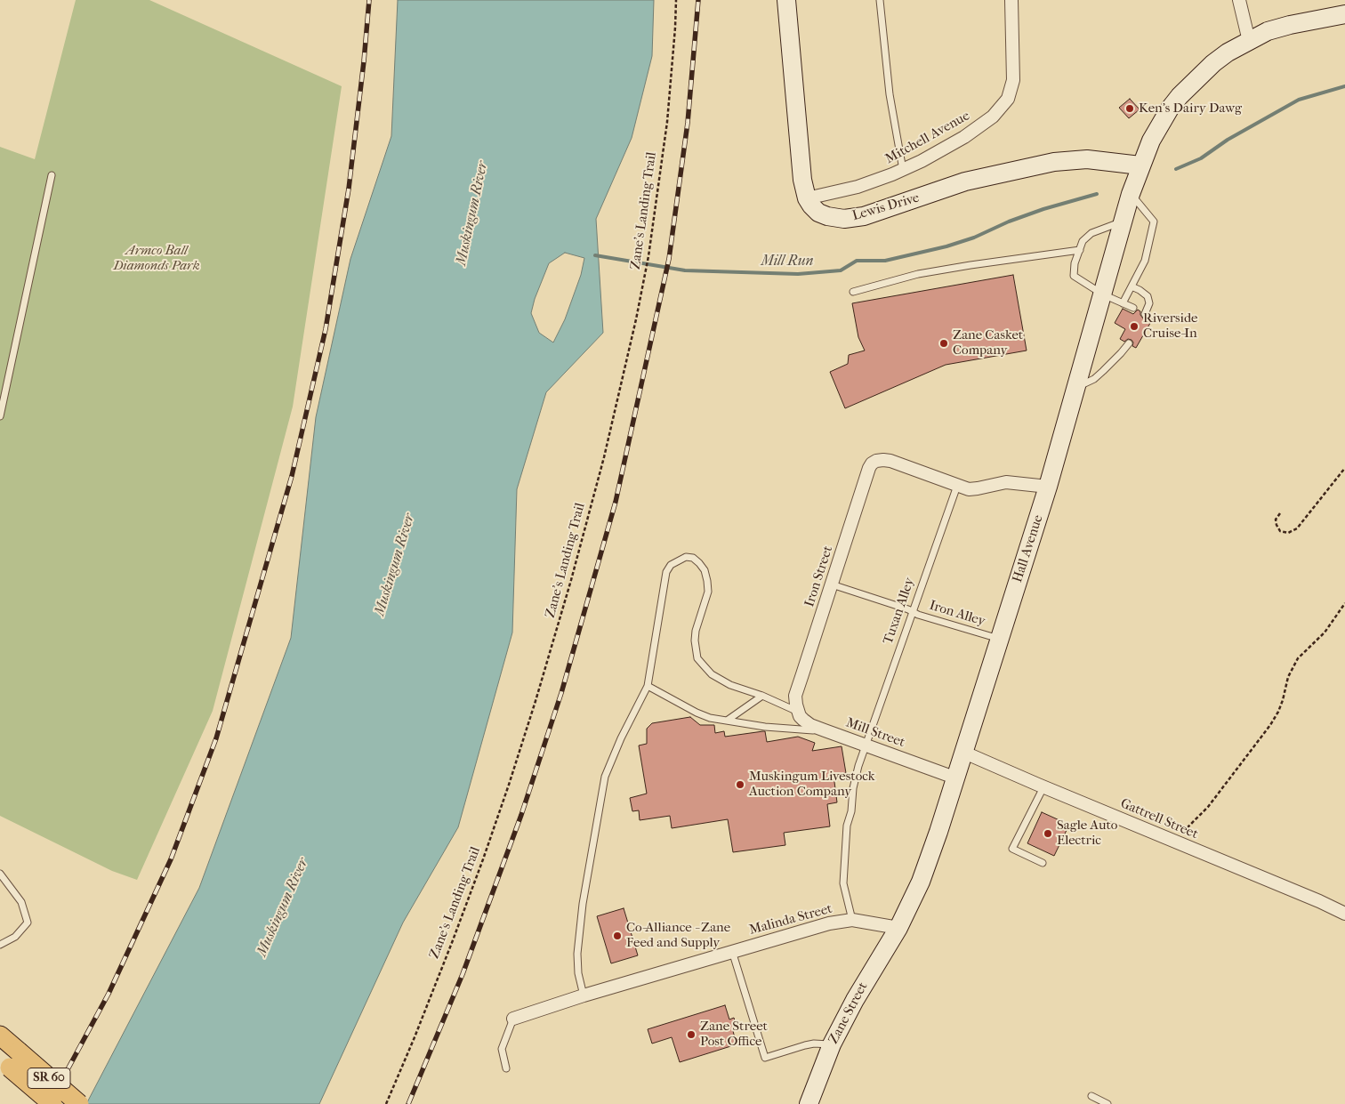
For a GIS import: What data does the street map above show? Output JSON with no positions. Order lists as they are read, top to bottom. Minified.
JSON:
{"streets":{"main road":["Lewis Drive","Hall Avenue","Zane Street","SR 60"],"street":["Mitchell Avenue","Iron Street","Mill Street","Gattrell Street","Malinda Street"],"lane":["Tuxan Alley","Iron Alley"],"path":["Zane's Landing Trail"]},"crossings":[["Mitchell Avenue","Lewis Drive"],["Lewis Drive","Hall Avenue"],["Hall Avenue","Iron Alley"],["Hall Avenue","Mill Street"],["Hall Avenue","Gattrell Street"],["Hall Avenue","Malinda Street"],["Hall Avenue","Zane Street"],["Iron Street","Tuxan Alley"],["Iron Street","Iron Alley"],["Iron Street","Mill Street"],["Tuxan Alley","Iron Alley"],["Tuxan Alley","Mill Street"],["Tuxan Alley","Malinda Street"],["Malinda Street","Zane Street"]],"water":["Muskingum River","Mill Run"],"parks":["Armco Ball Diamonds Park"],"places":["Ken's Dairy Dawg","Riverside Cruise-In","Zane Casket Company","Muskingum Livestock Auction Company","Sagle Auto Electric","Co-Alliance - Zane Feed and Supply","Zane Street Post Office"]}
